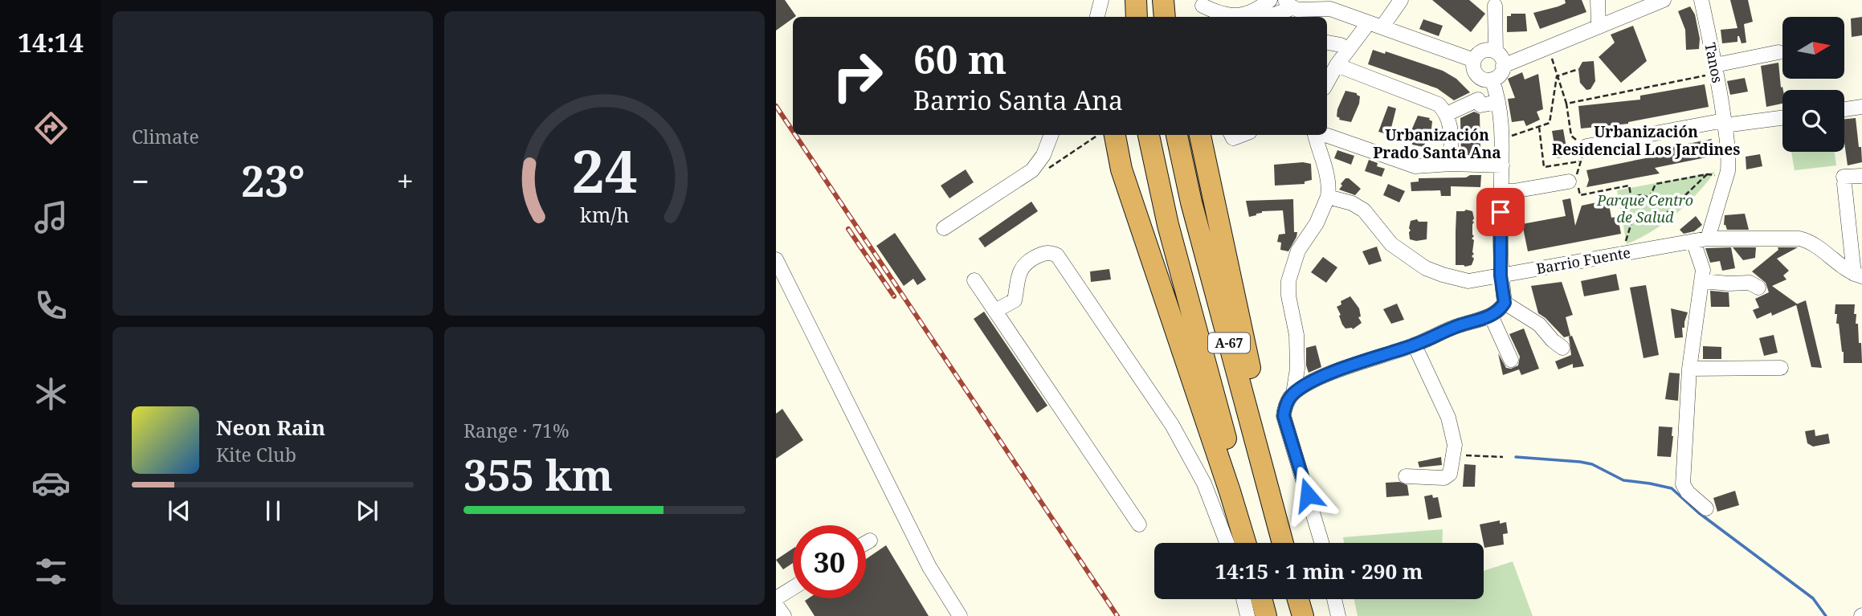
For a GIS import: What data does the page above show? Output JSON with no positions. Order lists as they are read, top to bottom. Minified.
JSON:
{"streets":{"highway":["A-67"],"street":["Tanos","Barrio Fuente"]},"crossings":[["Tanos","Barrio Fuente"]],"districts":["Urbanización Residencial Los Jardines","Urbanización Prado Santa Ana"],"parks":["Parque Centro de Salud"],"north":"right","page":{"tabs":"14:14","tile":["Climate",["Range · 71%","355 km"]],"turn":["60 m","Barrio Santa Ana"],"heat":["−","23°","+"],"song":["Neon Rain","Kite Club"],"limit":"30","trip":"14:15 · 1 min · 290 m","gauge":["24","km/h"]}}
